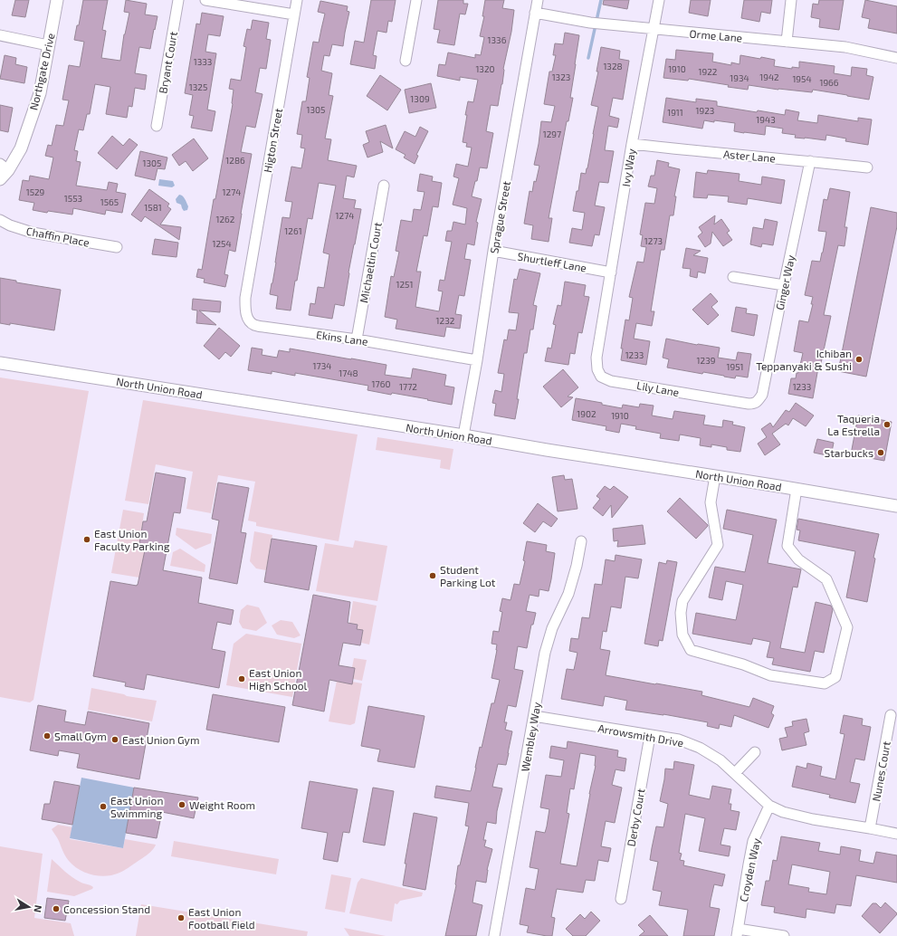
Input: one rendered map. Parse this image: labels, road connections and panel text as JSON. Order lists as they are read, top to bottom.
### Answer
{
  "streets": {
    "street": [
      "Orme Lane",
      "Bryant Court",
      "Northgate Drive",
      "Higton Street",
      "Aster Lane",
      "Ivy Way",
      "Sprague Street",
      "Chaffin Place",
      "Shurtleff Lane",
      "Michaeltin Court",
      "Ginger Way",
      "Ekins Lane",
      "North Union Road",
      "Lily Lane",
      "Arrowsmith Drive",
      "Wembley Way",
      "Nunes Court",
      "Derby Court",
      "Croyden Way"
    ]
  },
  "crossings": [
    ["Orme Lane", "Ivy Way"],
    ["Orme Lane", "Sprague Street"],
    ["Higton Street", "Ekins Lane"],
    ["Aster Lane", "Ivy Way"],
    ["Aster Lane", "Ginger Way"],
    ["Ivy Way", "Shurtleff Lane"],
    ["Ivy Way", "Lily Lane"],
    ["Sprague Street", "Shurtleff Lane"],
    ["Sprague Street", "Ekins Lane"],
    ["Sprague Street", "North Union Road"],
    ["Michaeltin Court", "Ekins Lane"],
    ["Ginger Way", "Lily Lane"],
    ["Arrowsmith Drive", "Wembley Way"],
    ["Arrowsmith Drive", "Nunes Court"],
    ["Arrowsmith Drive", "Derby Court"],
    ["Arrowsmith Drive", "Croyden Way"]
  ],
  "places": [
    "Ichiban Teppanyaki & Sushi",
    "Taqueria La Estrella",
    "Starbucks",
    "East Union Faculty Parking",
    "Student Parking Lot",
    "East Union High School",
    "Small Gym",
    "East Union Gym",
    "Weight Room",
    "East Union Swimming",
    "Concession Stand",
    "East Union Football Field"
  ],
  "house_numbers": [
    "1336",
    "1333",
    "1328",
    "1320",
    "1910",
    "1922",
    "1323",
    "1942",
    "1934",
    "1954",
    "1966",
    "1325",
    "1309",
    "1305",
    "1923",
    "1911",
    "1943",
    "1297",
    "1286",
    "1305",
    "1529",
    "1274",
    "1553",
    "1565",
    "1581",
    "1274",
    "1262",
    "1261",
    "1273",
    "1254",
    "1251",
    "1232",
    "1233",
    "1239",
    "1734",
    "1951",
    "1748",
    "1760",
    "1772",
    "1233",
    "1902",
    "1910"
  ],
  "north": "right"
}
